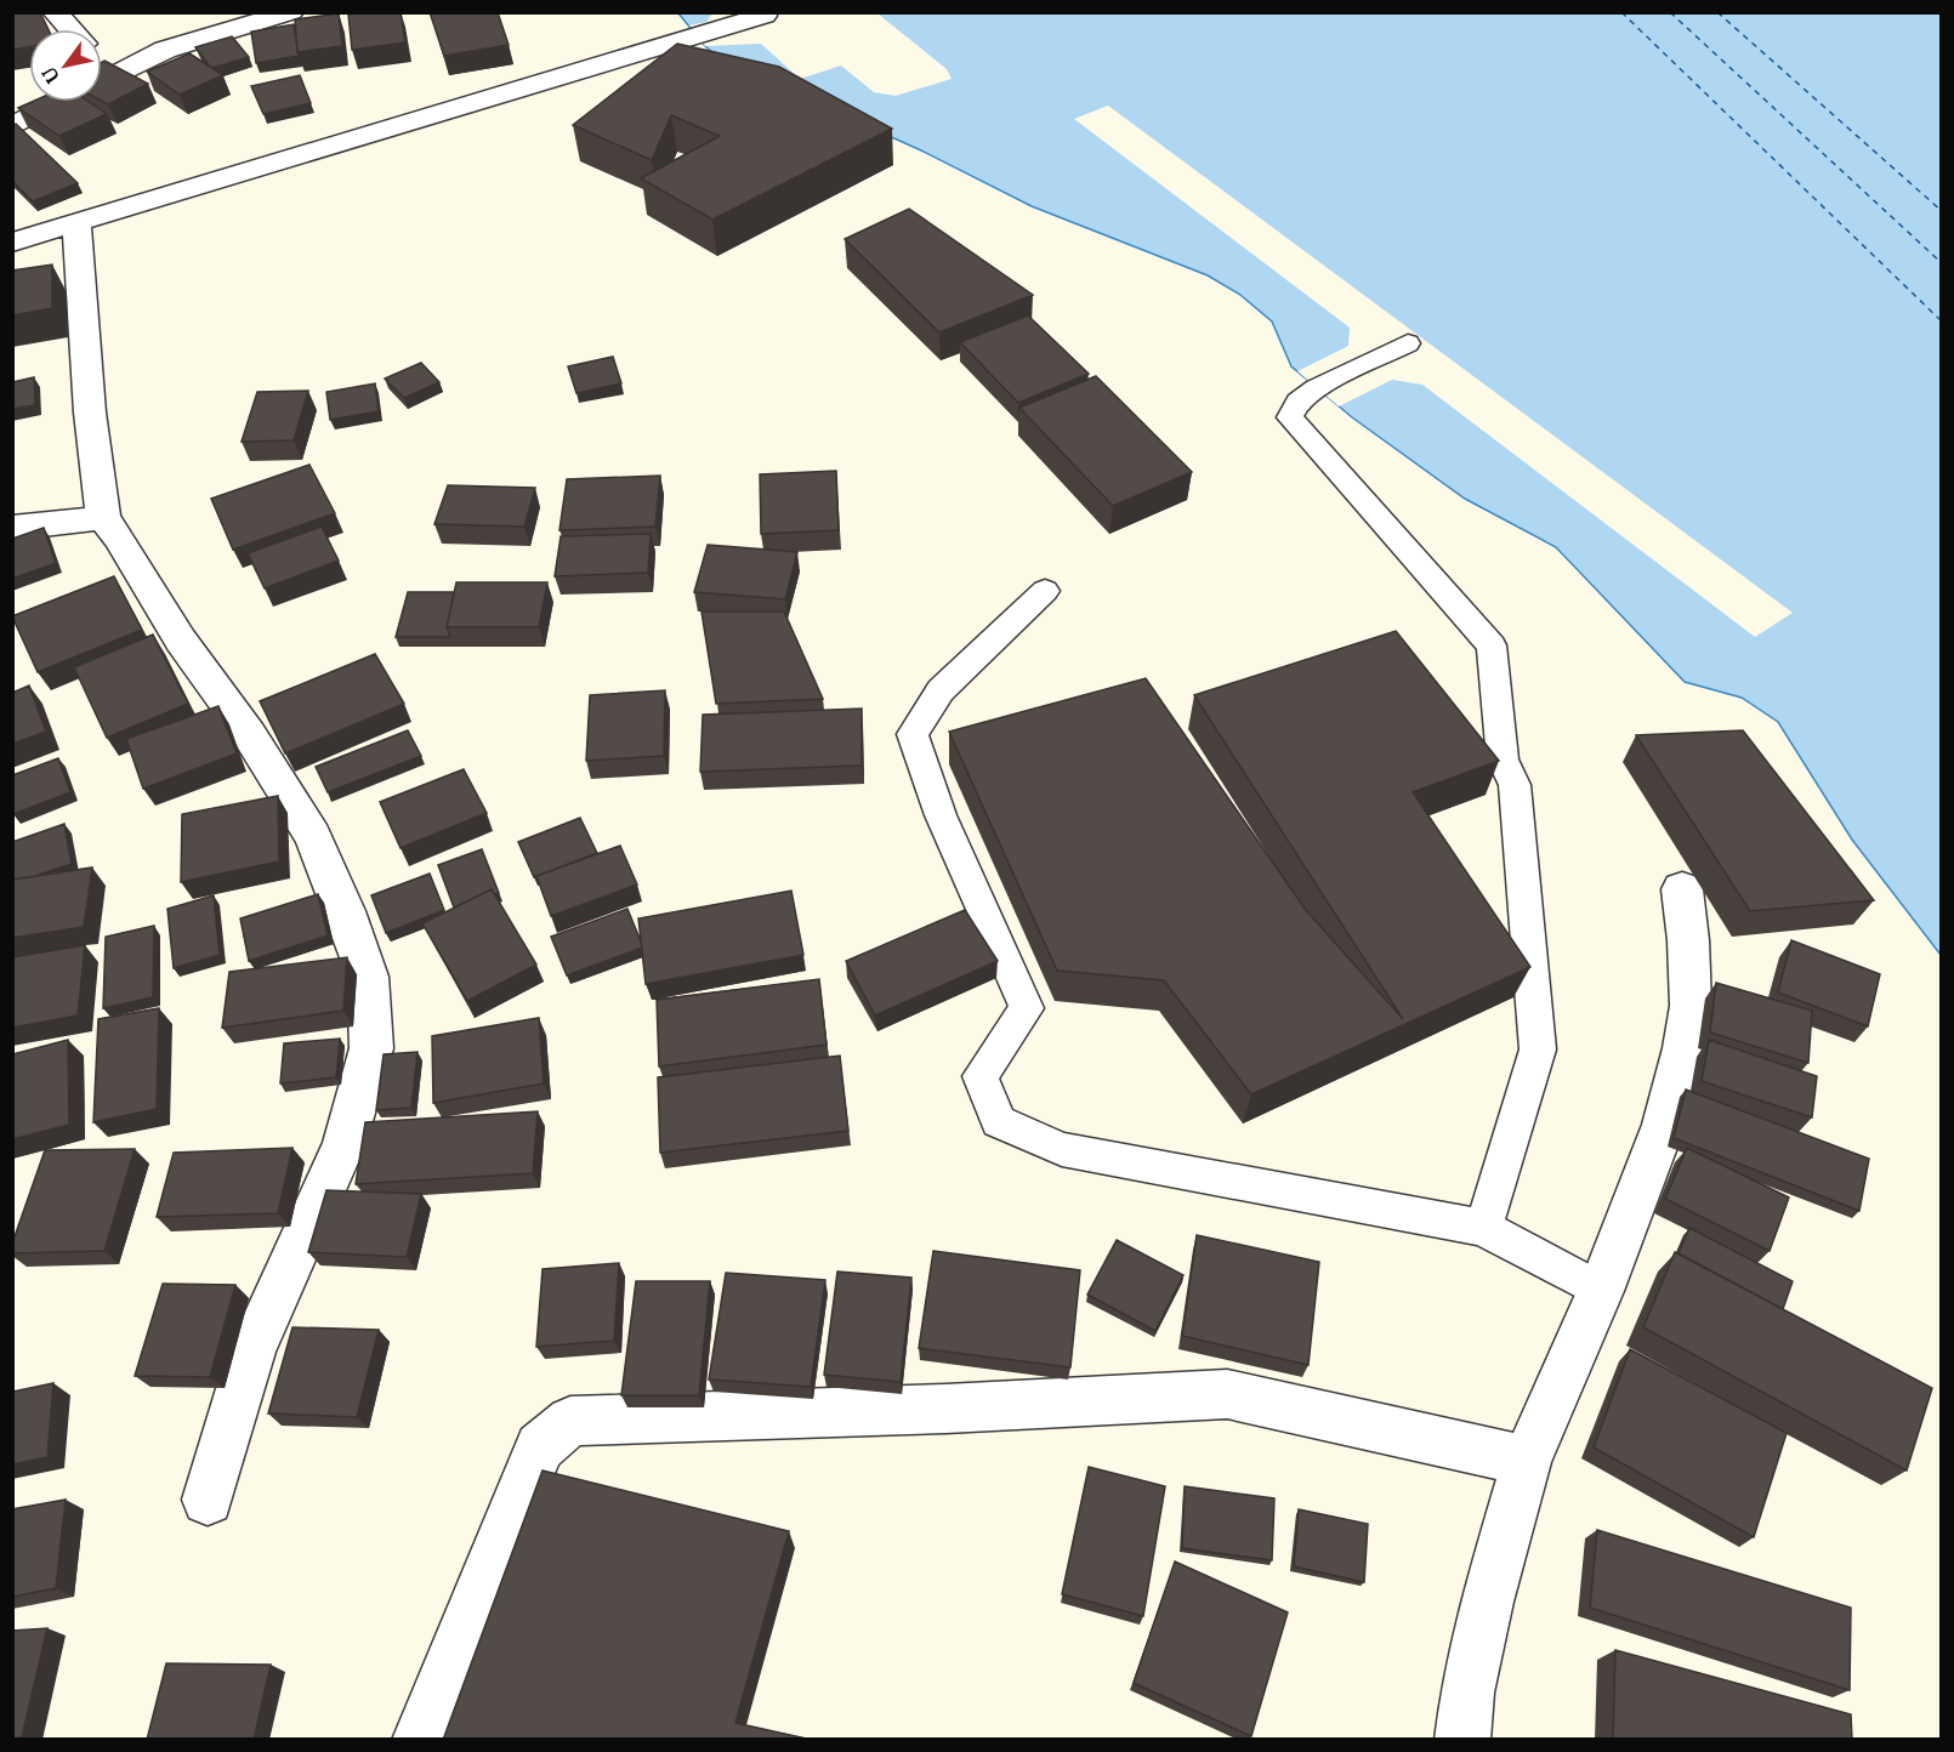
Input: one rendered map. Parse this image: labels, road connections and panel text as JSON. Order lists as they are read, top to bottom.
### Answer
{
  "north": "bottom left"
}
